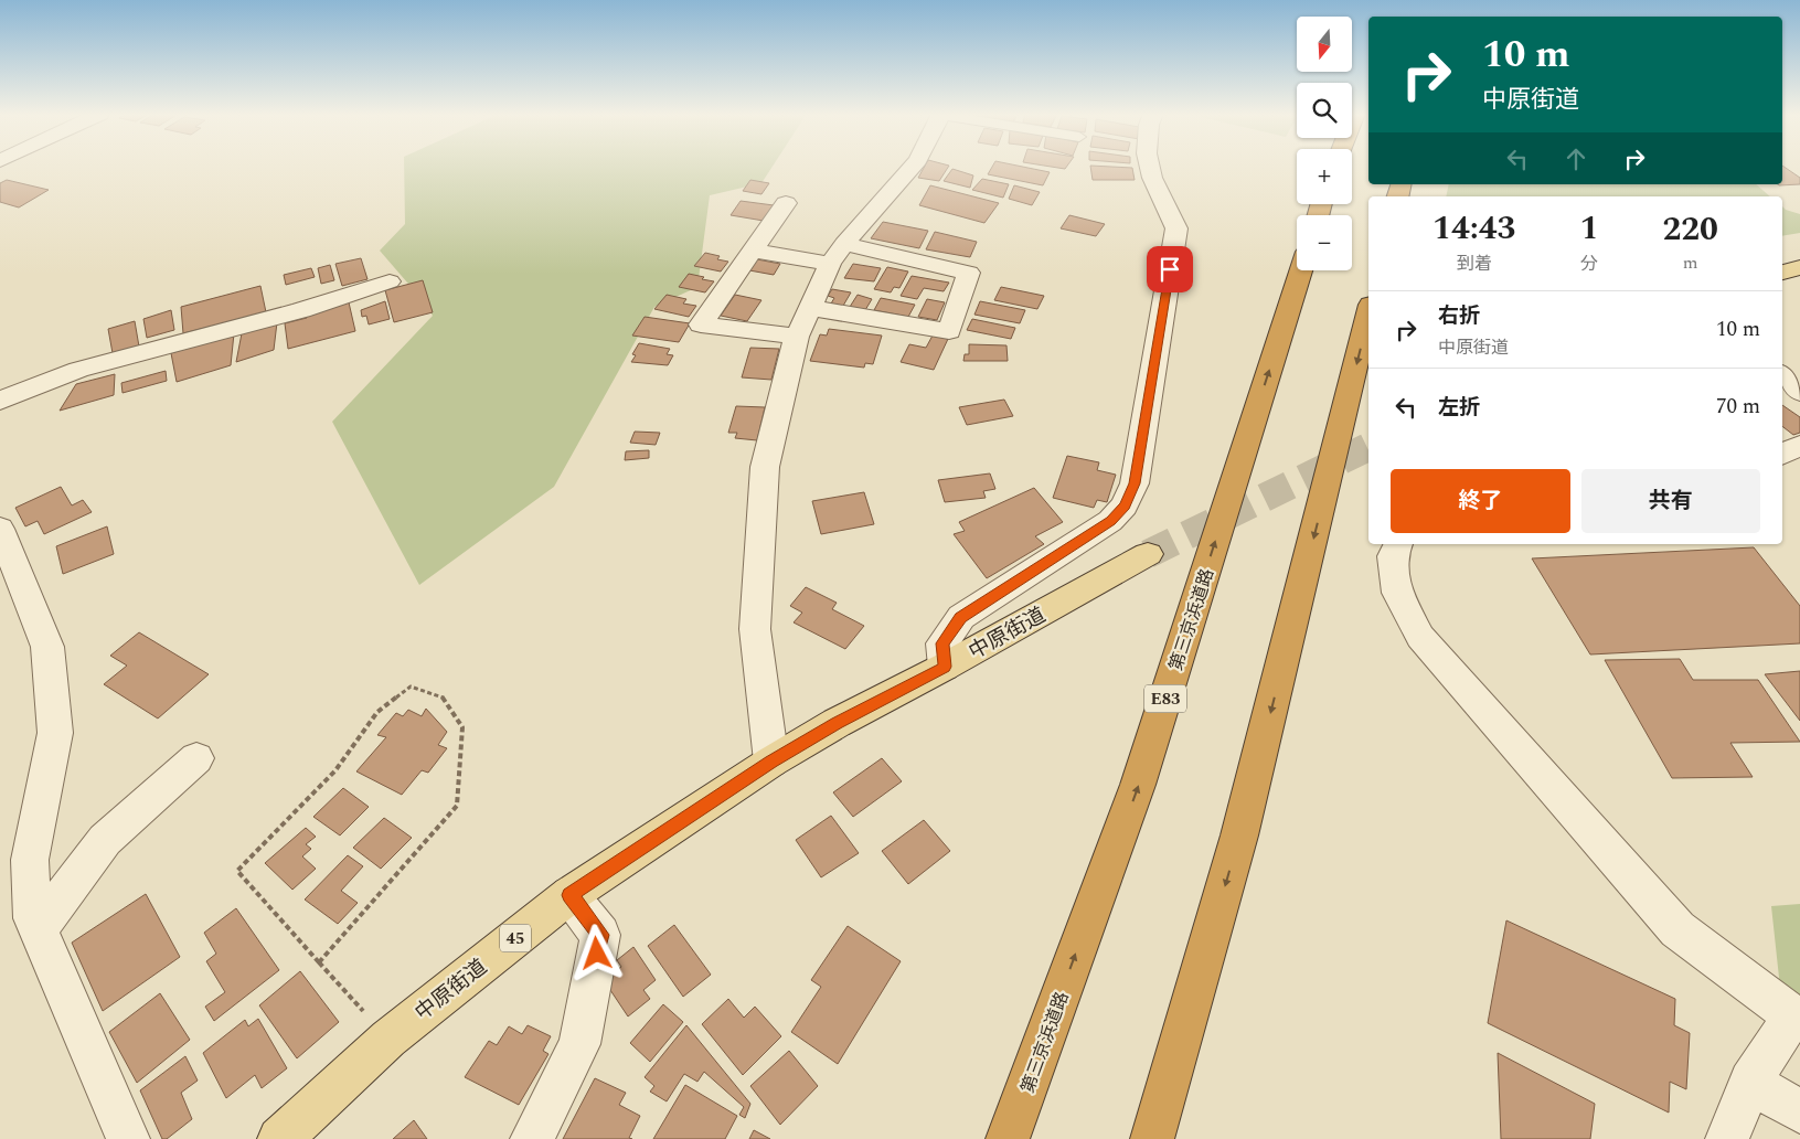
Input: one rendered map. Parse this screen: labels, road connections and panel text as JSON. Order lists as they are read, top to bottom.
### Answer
{
  "streets": {
    "highway": ["第三京浜道路", "E83"],
    "main road": ["中原街道", "45"]
  },
  "north": "bottom",
  "page": {
    "map_buttons": ["+", "−"],
    "turn": ["10 m", "中原街道"],
    "eta": [
      "14:43",
      "到着",
      "1",
      "分",
      "220",
      "m"
    ],
    "list": [
      {
        "name": "右折",
        "note": "中原街道",
        "value": "10 m"
      },
      {
        "name": "左折",
        "value": "70 m"
      }
    ],
    "buttons": ["終了", "共有"]
  }
}
